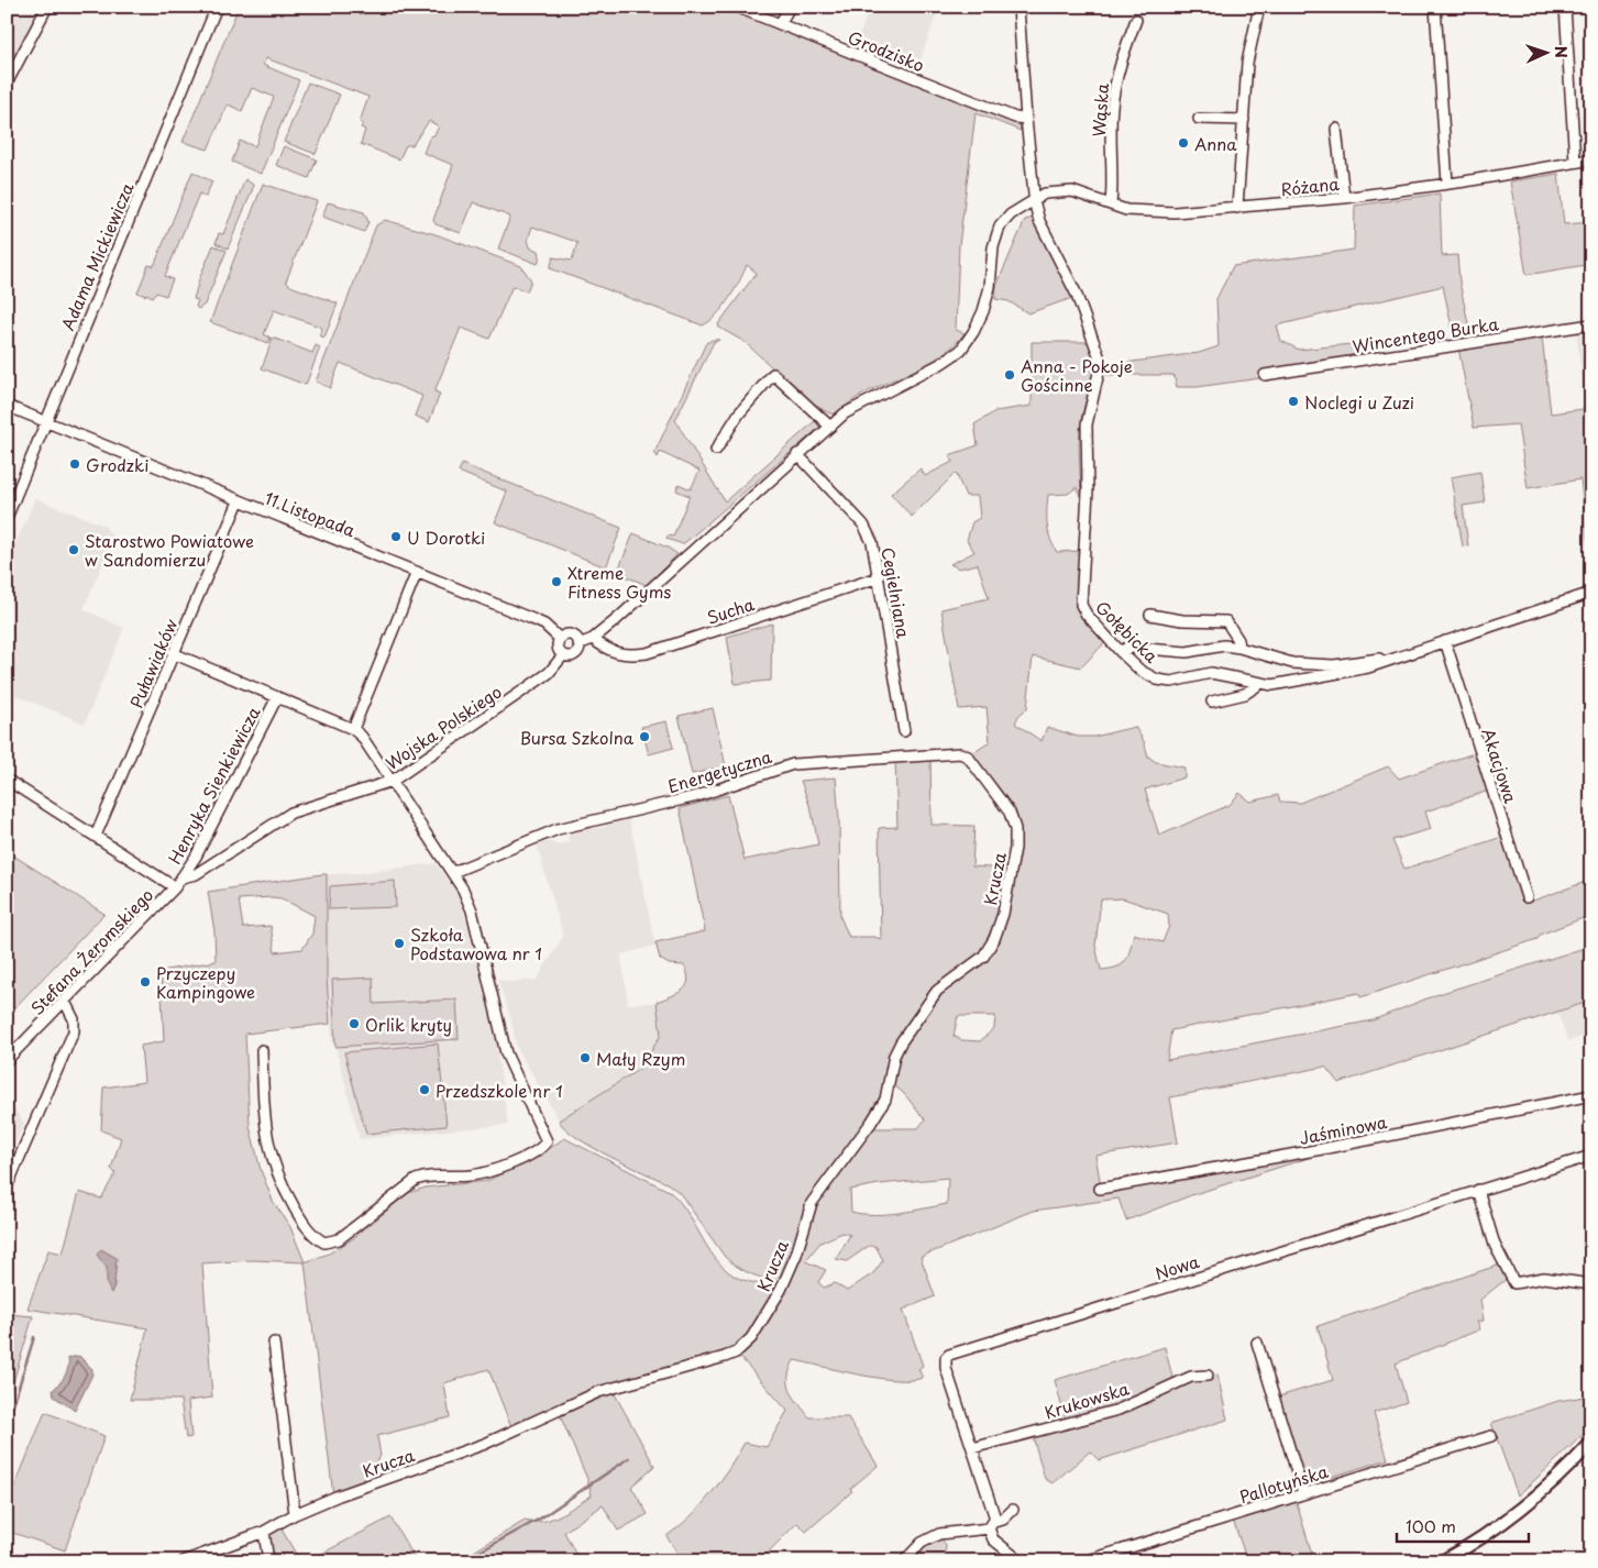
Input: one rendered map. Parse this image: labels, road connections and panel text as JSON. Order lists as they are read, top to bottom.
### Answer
{
  "streets": {
    "street": [
      "Grodzisko",
      "Wąska",
      "Różana",
      "Adama Mickiewicza",
      "Wincentego Burka",
      "11 Listopada",
      "Cegielniana",
      "Sucha",
      "Gołębicka",
      "Puławiaków",
      "Wojska Polskiego",
      "Akacjowa",
      "Energetyczna",
      "Henryka Sienkiewicza",
      "Krucza",
      "Stefana Żeromskiego",
      "Jaśminowa",
      "Nowa",
      "Krukowska",
      "Pallotyńska"
    ]
  },
  "crossings": [
    ["Grodzisko", "Gołębicka"],
    ["Wąska", "Różana"],
    ["Różana", "Gołębicka"],
    ["Adama Mickiewicza", "11 Listopada"],
    ["11 Listopada", "Puławiaków"],
    ["11 Listopada", "Wojska Polskiego"],
    ["Cegielniana", "Sucha"],
    ["Gołębicka", "Akacjowa"],
    ["Wojska Polskiego", "Henryka Sienkiewicza"],
    ["Energetyczna", "Krucza"],
    ["Henryka Sienkiewicza", "Stefana Żeromskiego"],
    ["Nowa", "Krukowska"]
  ],
  "places": [
    "Anna",
    "Anna - Pokoje Gościnne",
    "Noclegi u Zuzi",
    "Grodzki",
    "U Dorotki",
    "Starostwo Powiatowe w Sandomierzu",
    "Xtreme Fitness Gyms",
    "Bursa Szkolna",
    "Szkoła Podstawowa nr 1",
    "Przyczepy Kampingowe",
    "Orlik kryty",
    "Mały Rzym",
    "Przedszkole nr 1"
  ],
  "scale_bar": "100 m",
  "north": "right"
}
